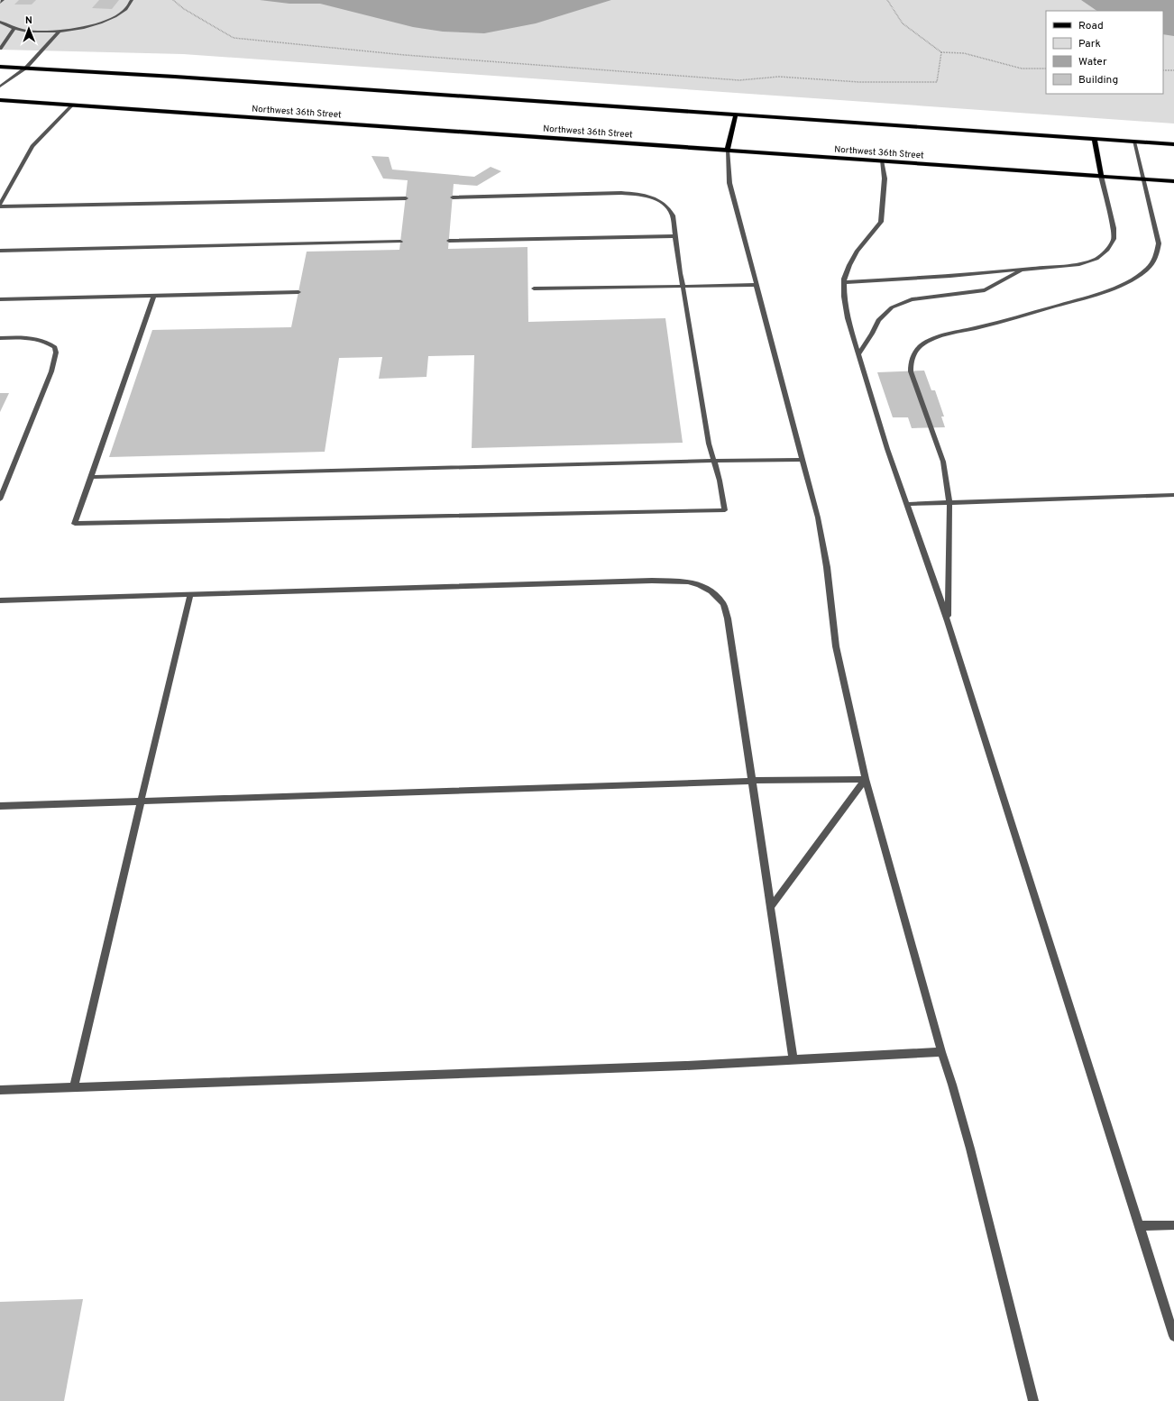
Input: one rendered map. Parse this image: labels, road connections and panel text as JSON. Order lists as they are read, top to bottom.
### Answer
{
  "streets": {
    "main road": ["Northwest 36th Street"]
  },
  "legend": [
    "Road",
    "Park",
    "Water",
    "Building"
  ],
  "north": "top"
}
